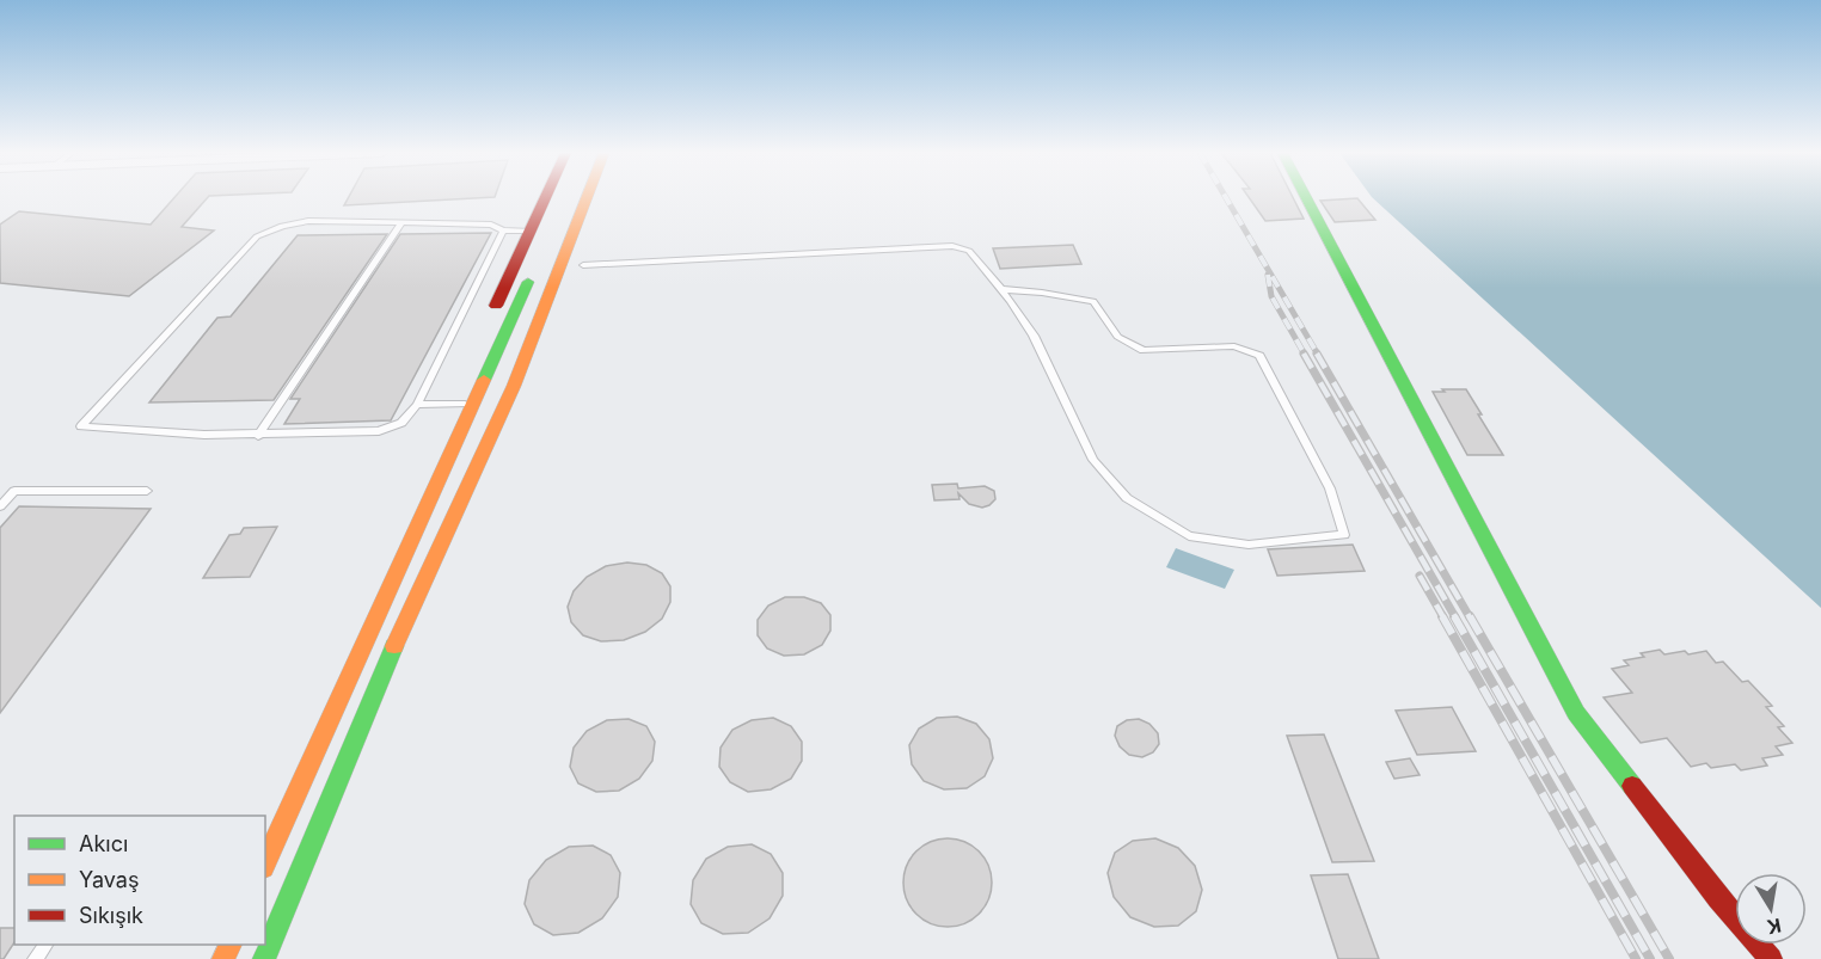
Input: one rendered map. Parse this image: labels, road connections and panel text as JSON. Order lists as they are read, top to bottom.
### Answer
{
  "legend": ["Akıcı", "Yavaş", "Sıkışık"],
  "north": "bottom"
}
